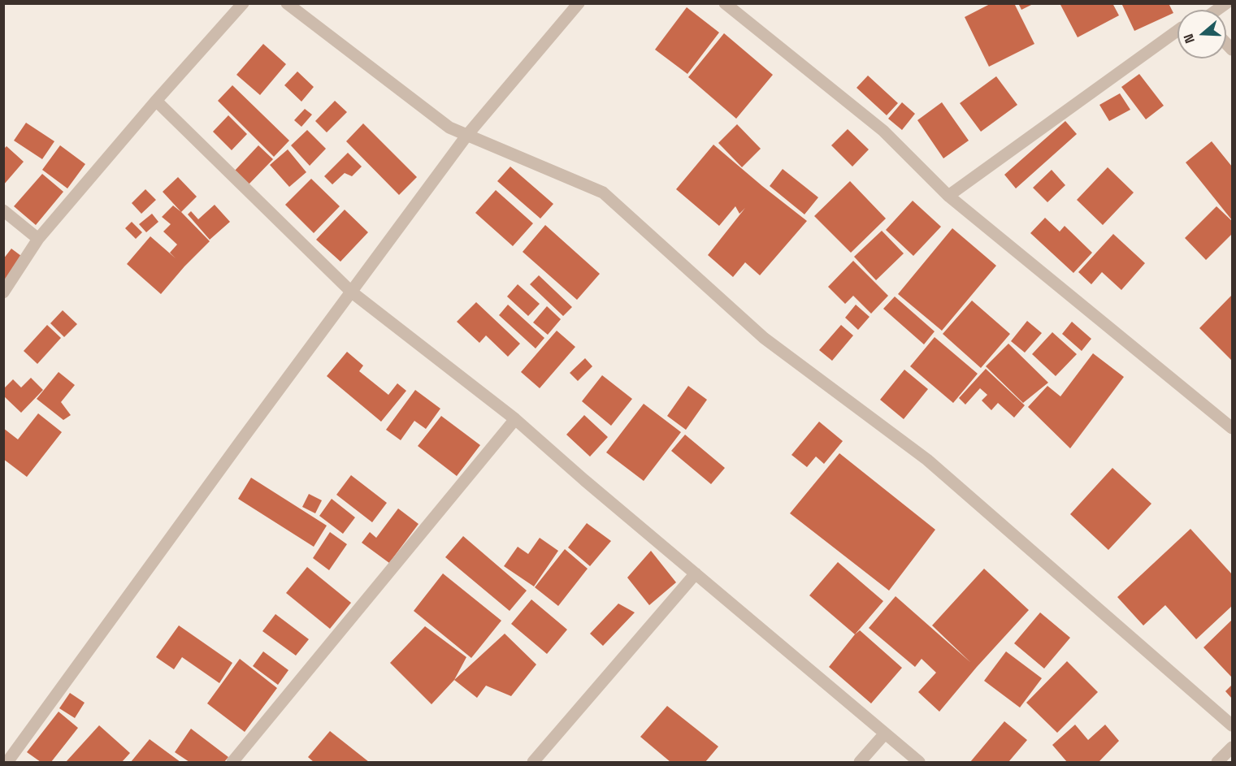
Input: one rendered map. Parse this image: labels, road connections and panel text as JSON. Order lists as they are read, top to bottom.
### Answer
{
  "north": "left"
}
